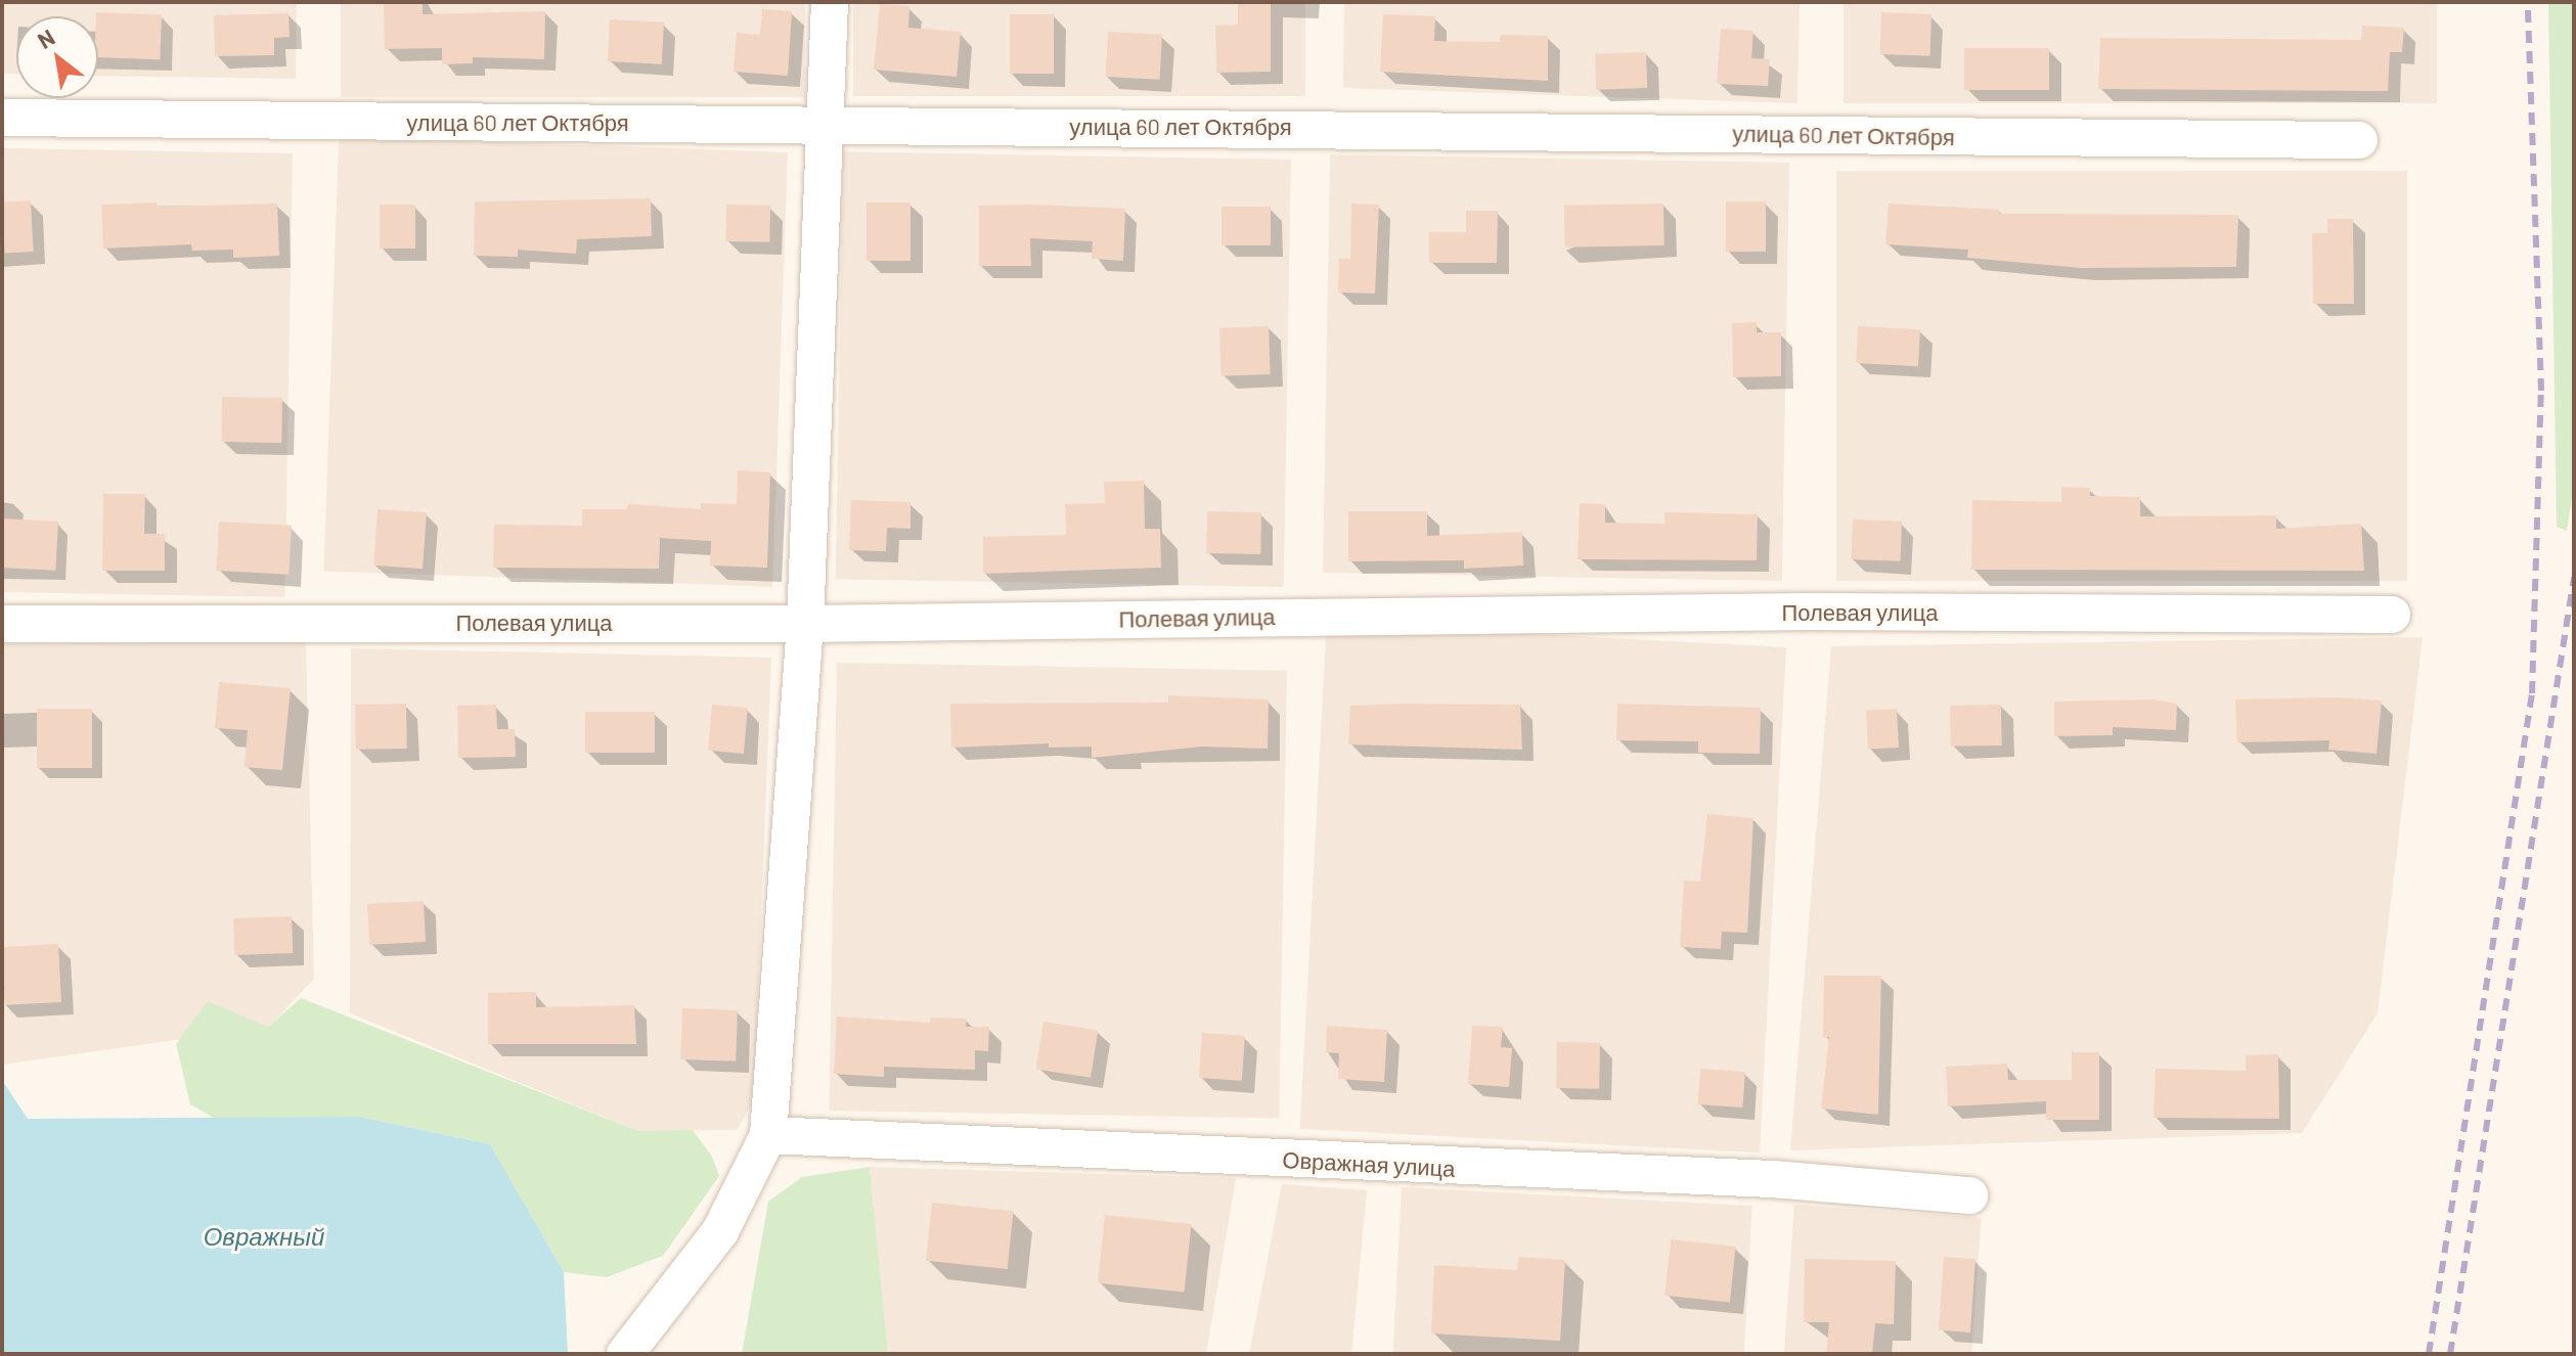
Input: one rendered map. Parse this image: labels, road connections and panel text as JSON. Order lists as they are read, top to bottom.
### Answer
{
  "streets": {
    "street": ["улица 60 лет Октября", "Полевая улица", "Овражная улица"]
  },
  "water": ["Овражный"],
  "north": "top left"
}
